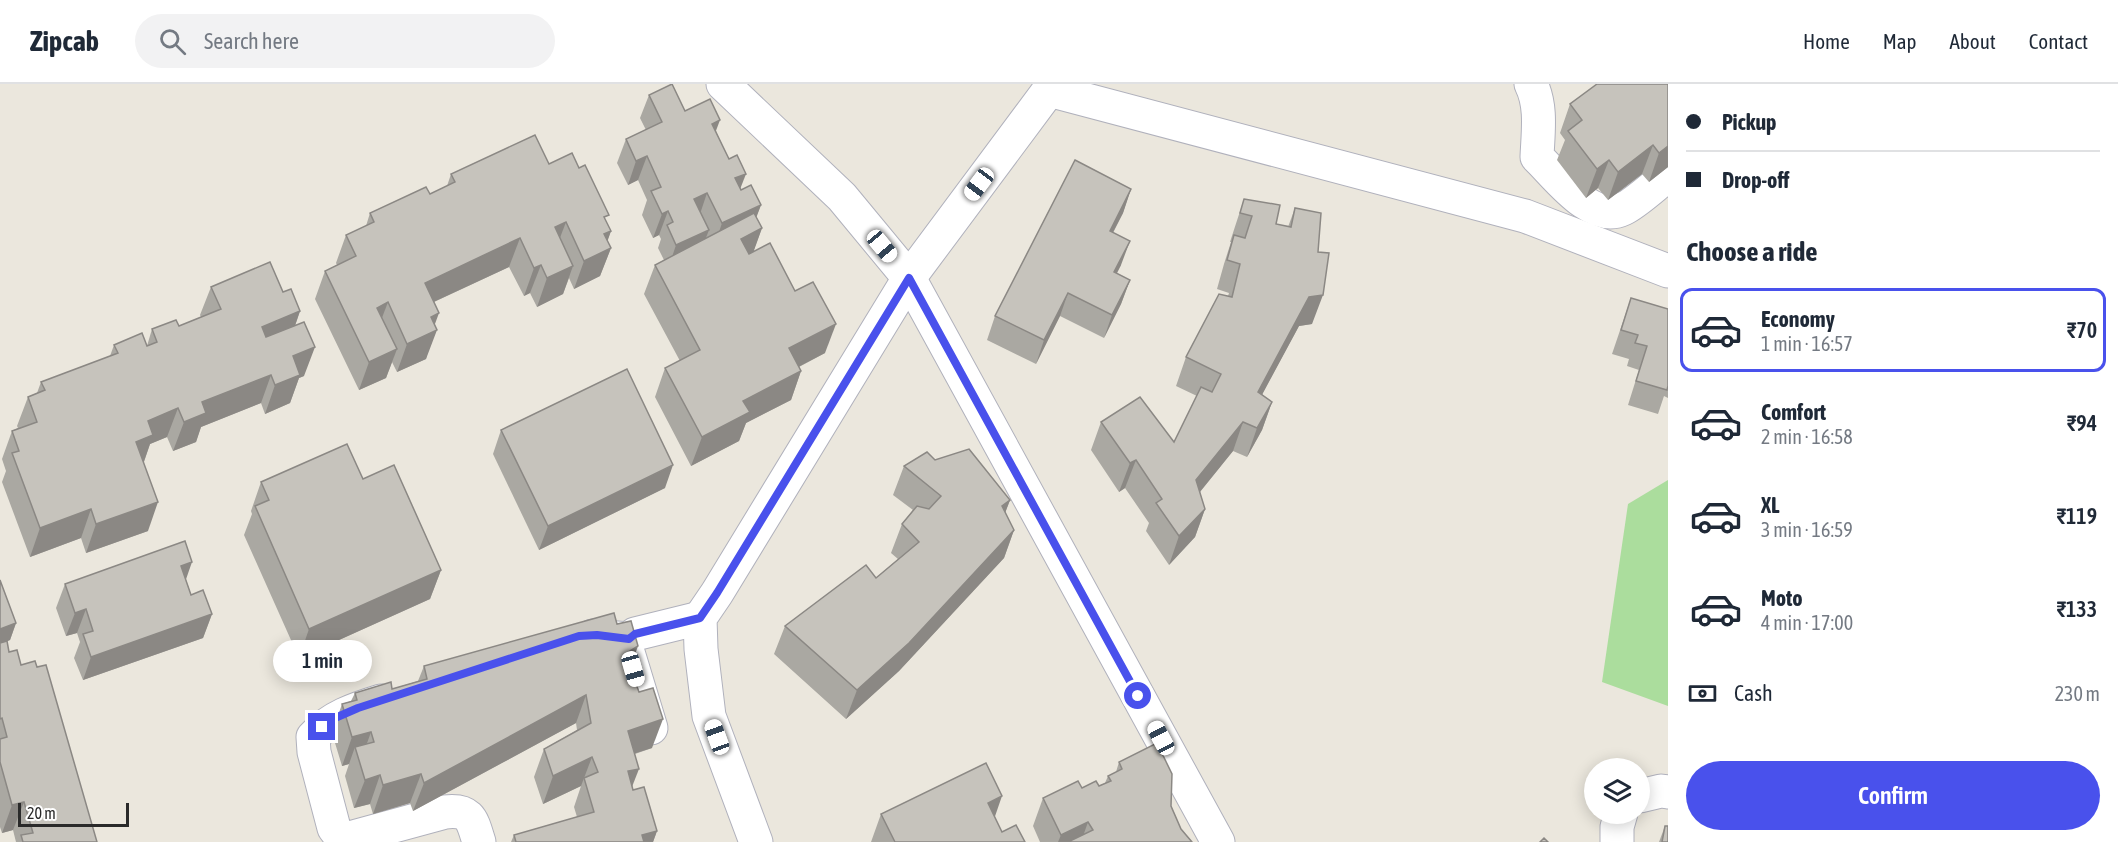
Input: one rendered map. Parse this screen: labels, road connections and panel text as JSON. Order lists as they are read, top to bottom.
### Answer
{
  "scale_bar": "20 m",
  "page": {
    "header": "Zipcab",
    "search": "Search here",
    "nav": [
      "Home",
      "Map",
      "About",
      "Contact"
    ],
    "banner": ["Pickup", "Drop-off"],
    "heading": "Choose a ride",
    "list": [
      {
        "name": "Economy",
        "note": "1 min · 16:57",
        "value": "₹70"
      },
      {
        "name": "Comfort",
        "note": "2 min · 16:58",
        "value": "₹94"
      },
      {
        "name": "XL",
        "note": "3 min · 16:59",
        "value": "₹119"
      },
      {
        "name": "Moto",
        "note": "4 min · 17:00",
        "value": "₹133"
      }
    ],
    "bubble": "1 min",
    "pay": ["Cash", "230 m"],
    "buttons": "Confirm",
    "scale": "20 m"
  }
}
